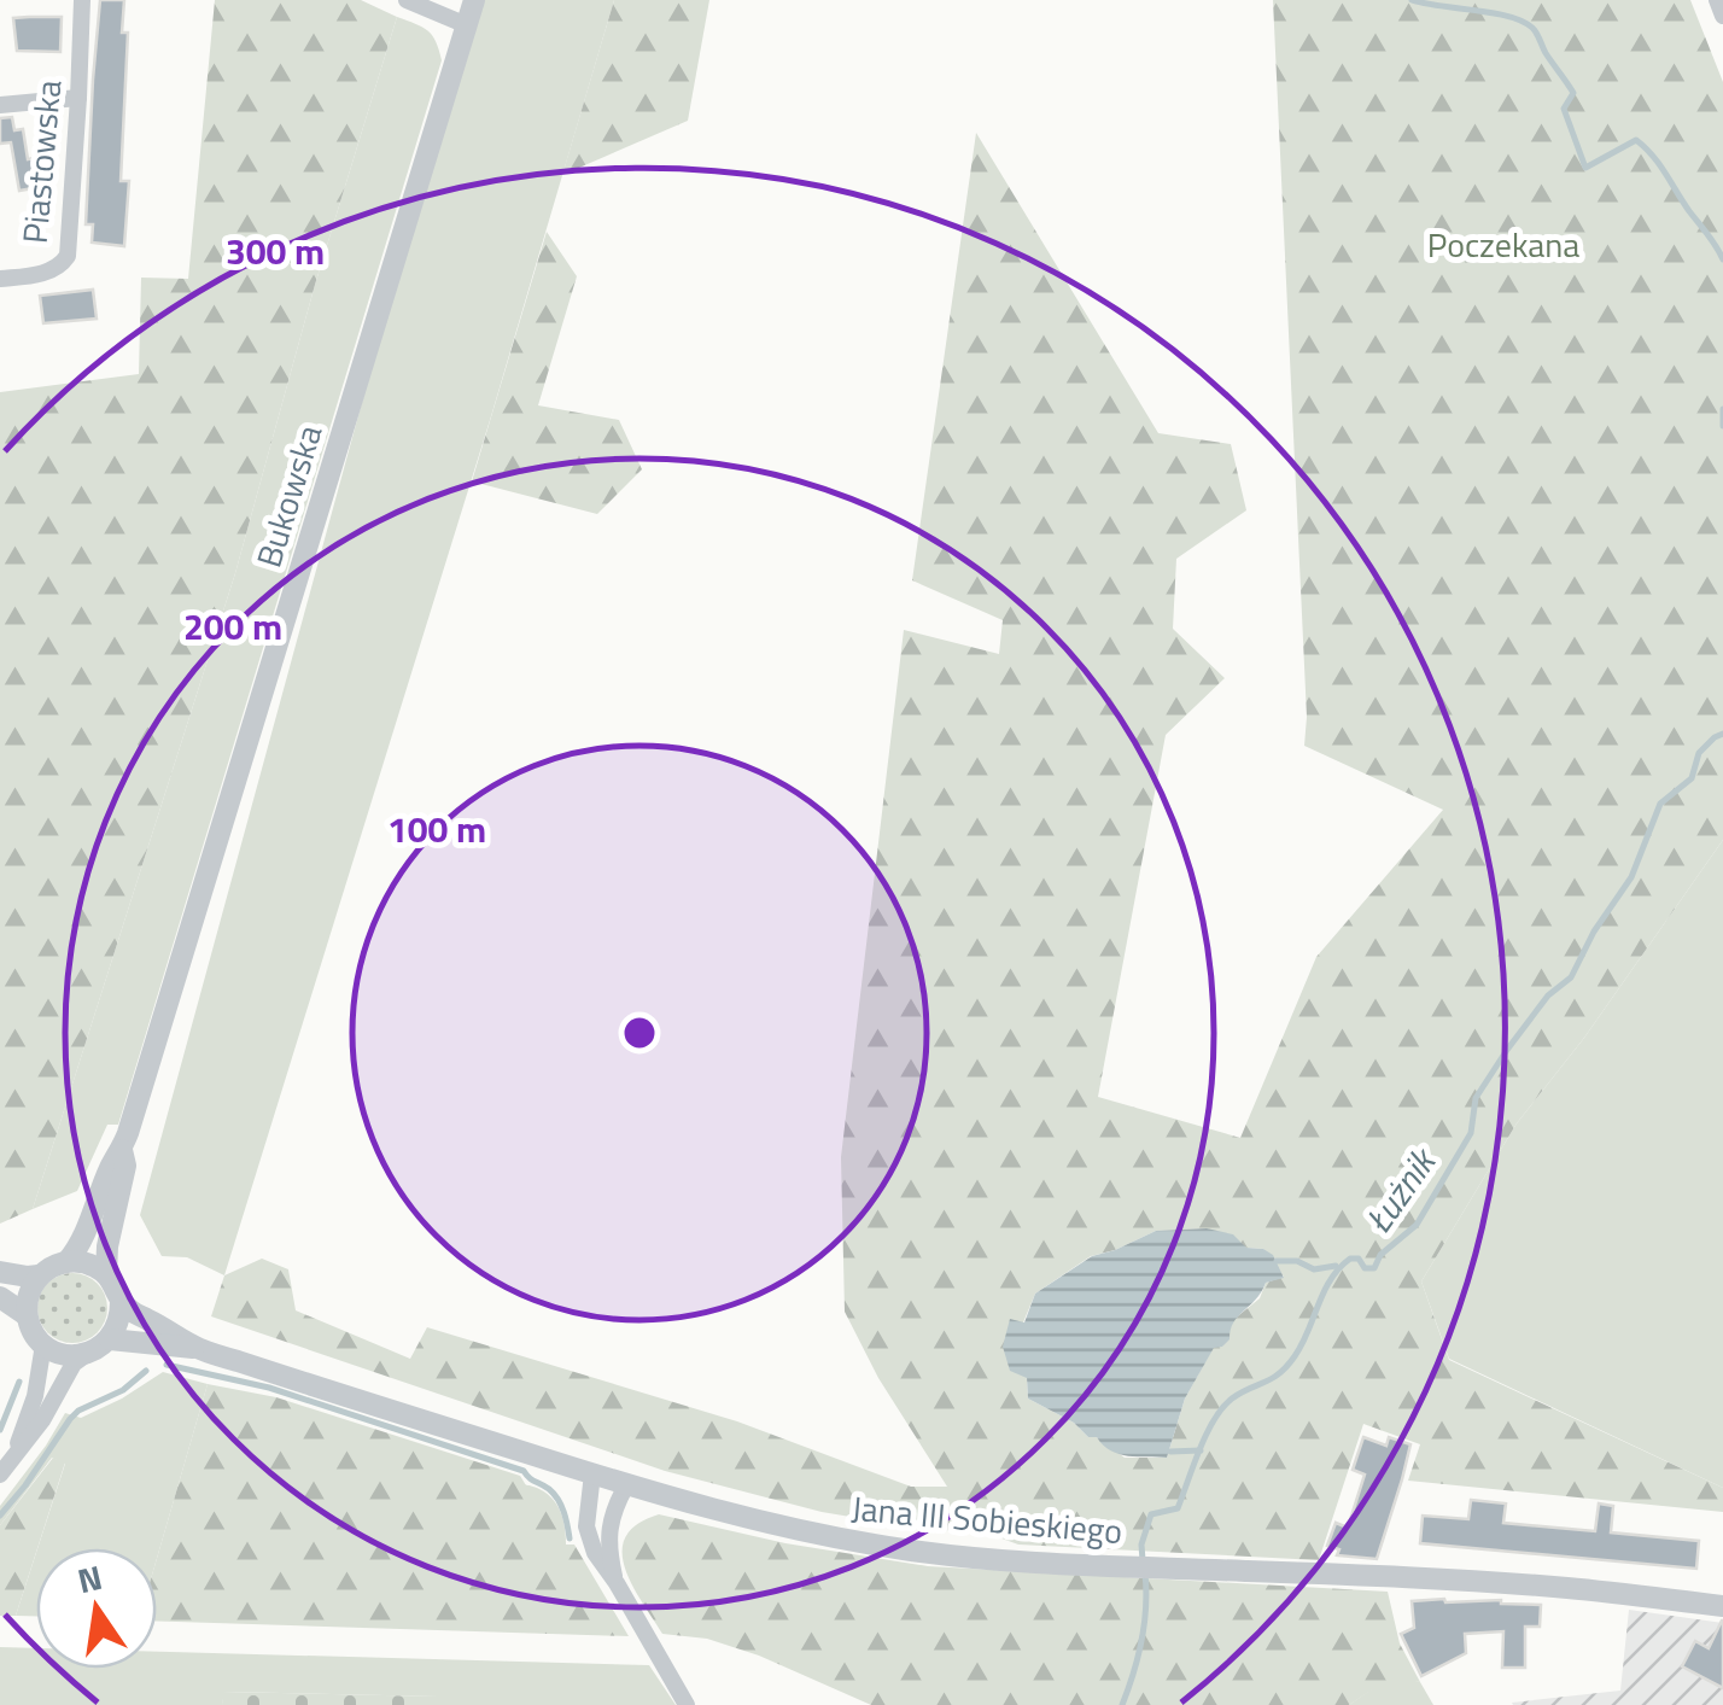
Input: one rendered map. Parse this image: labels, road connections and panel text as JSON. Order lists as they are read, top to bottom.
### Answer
{
  "streets": {
    "street": ["Piastowska", "Bukowska", "Jana III Sobieskiego"]
  },
  "water": ["Łużnik"],
  "parks": ["Poczekana"],
  "north": "top",
  "rings": ["300 m", "200 m", "100 m"]
}
